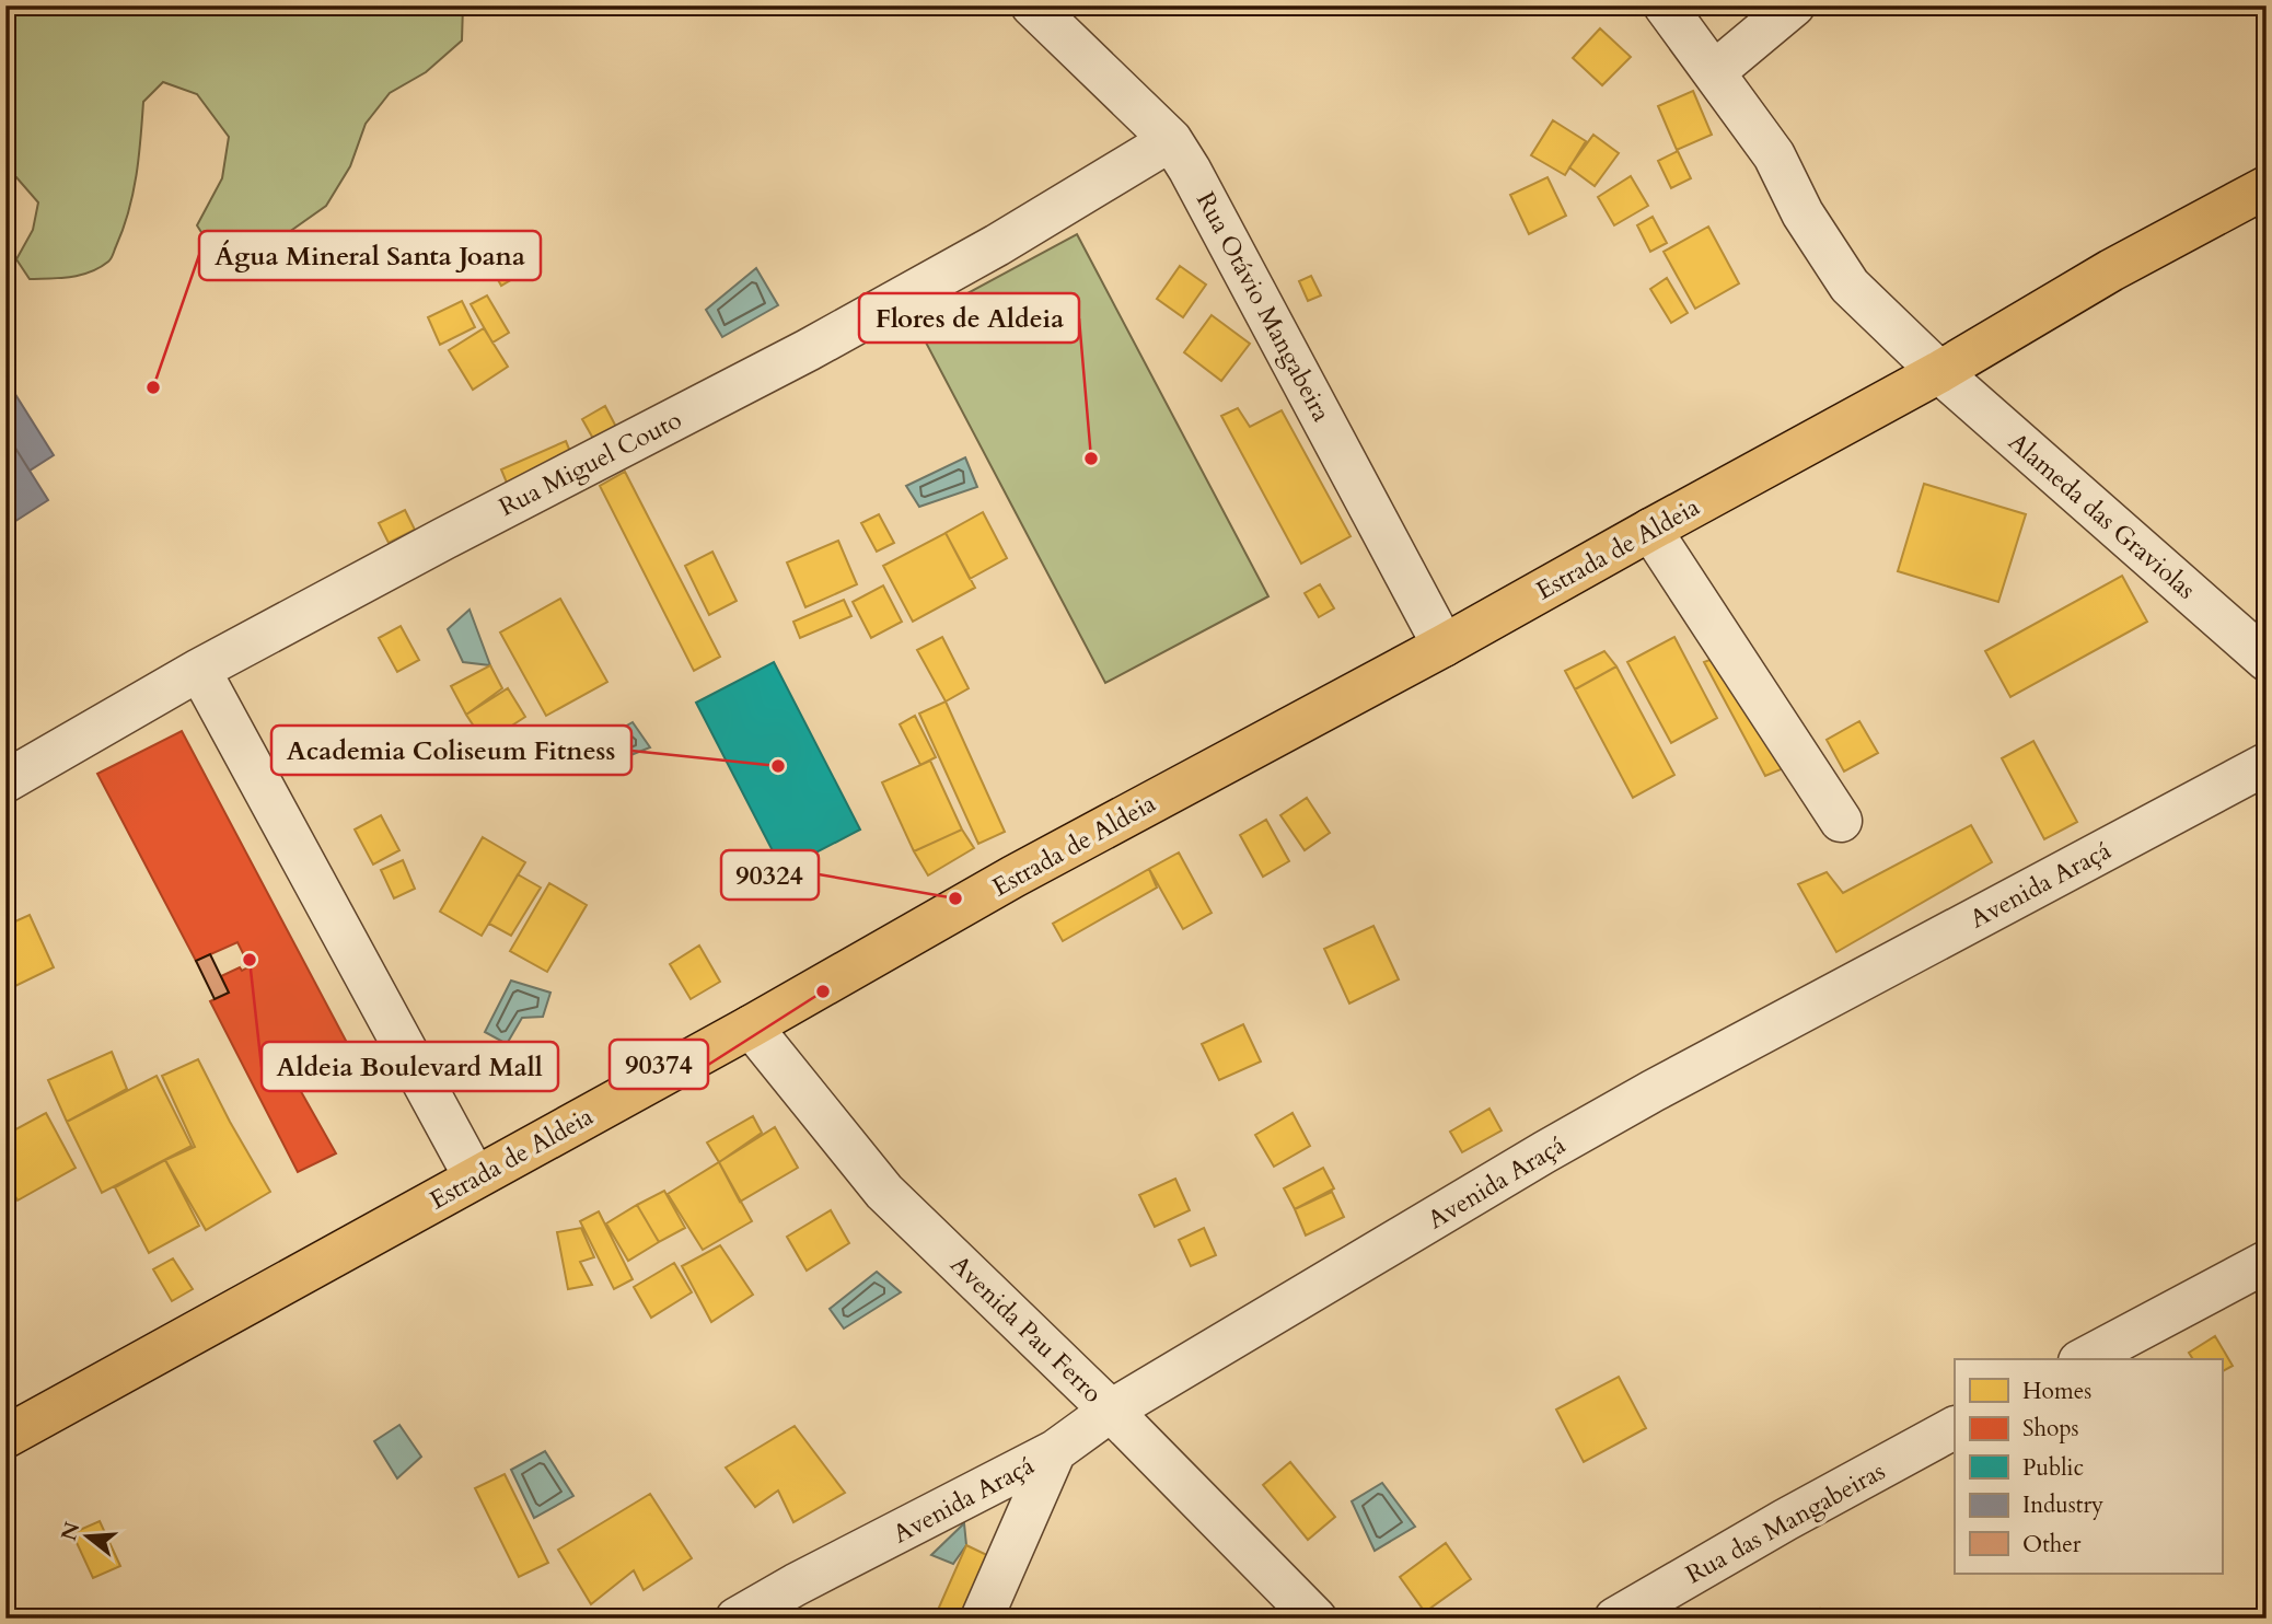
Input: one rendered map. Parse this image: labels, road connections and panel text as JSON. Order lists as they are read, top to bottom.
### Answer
{
  "streets": {
    "main road": ["Estrada de Aldeia"],
    "street": [
      "Rua Otávio Mangabeira",
      "Rua Miguel Couto",
      "Alameda das Graviolas",
      "Avenida Araçá",
      "Avenida Pau Ferro",
      "Rua das Mangabeiras"
    ]
  },
  "crossings": [
    ["Rua Otávio Mangabeira", "Rua Miguel Couto"],
    ["Rua Otávio Mangabeira", "Estrada de Aldeia"],
    ["Alameda das Graviolas", "Estrada de Aldeia"],
    ["Estrada de Aldeia", "Avenida Pau Ferro"],
    ["Avenida Araçá", "Avenida Pau Ferro"]
  ],
  "places": [
    "Água Mineral Santa Joana",
    "Flores de Aldeia",
    "Academia Coliseum Fitness",
    "90324",
    "Aldeia Boulevard Mall",
    "90374"
  ],
  "legend": [
    "Homes",
    "Shops",
    "Public",
    "Industry",
    "Other"
  ],
  "north": "left"
}
